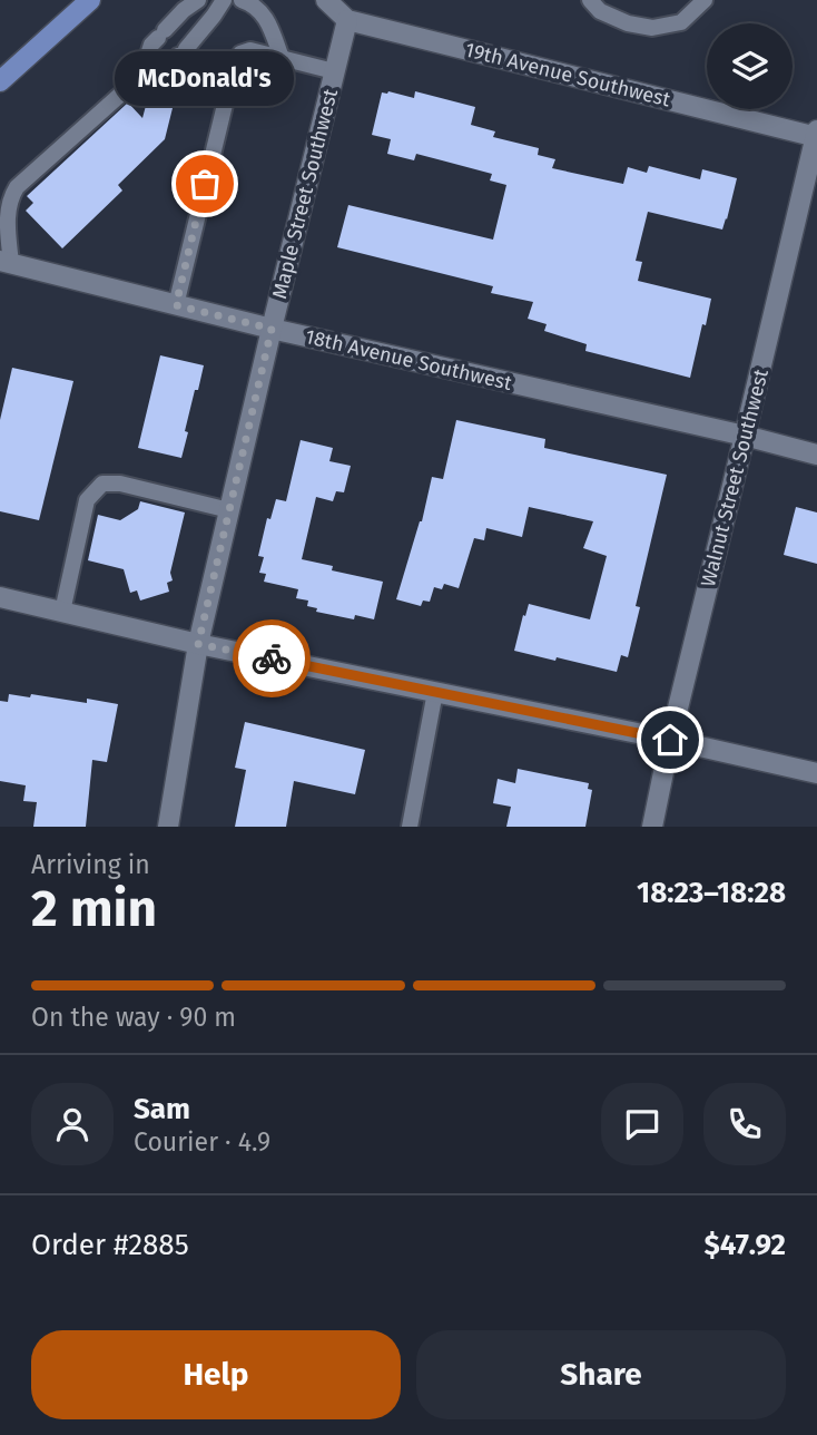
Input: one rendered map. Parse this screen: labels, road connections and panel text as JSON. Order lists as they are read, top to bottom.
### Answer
{
  "streets": {
    "street": [
      "19th Avenue Southwest",
      "Maple Street Southwest",
      "18th Avenue Southwest",
      "Walnut Street Southwest"
    ]
  },
  "crossings": [
    ["19th Avenue Southwest", "Maple Street Southwest"],
    ["19th Avenue Southwest", "Walnut Street Southwest"],
    ["Maple Street Southwest", "18th Avenue Southwest"],
    ["18th Avenue Southwest", "Walnut Street Southwest"]
  ],
  "places": ["McDonald's"],
  "page": {
    "bubble": "McDonald's",
    "heading": ["2 min", "Arriving in", "18:23–18:28"],
    "panel": [
      "Sam",
      "Courier · 4.9",
      "Order #2885",
      "$47.92"
    ],
    "bar": "On the way · 90 m",
    "buttons": ["Help", "Share"]
  }
}
